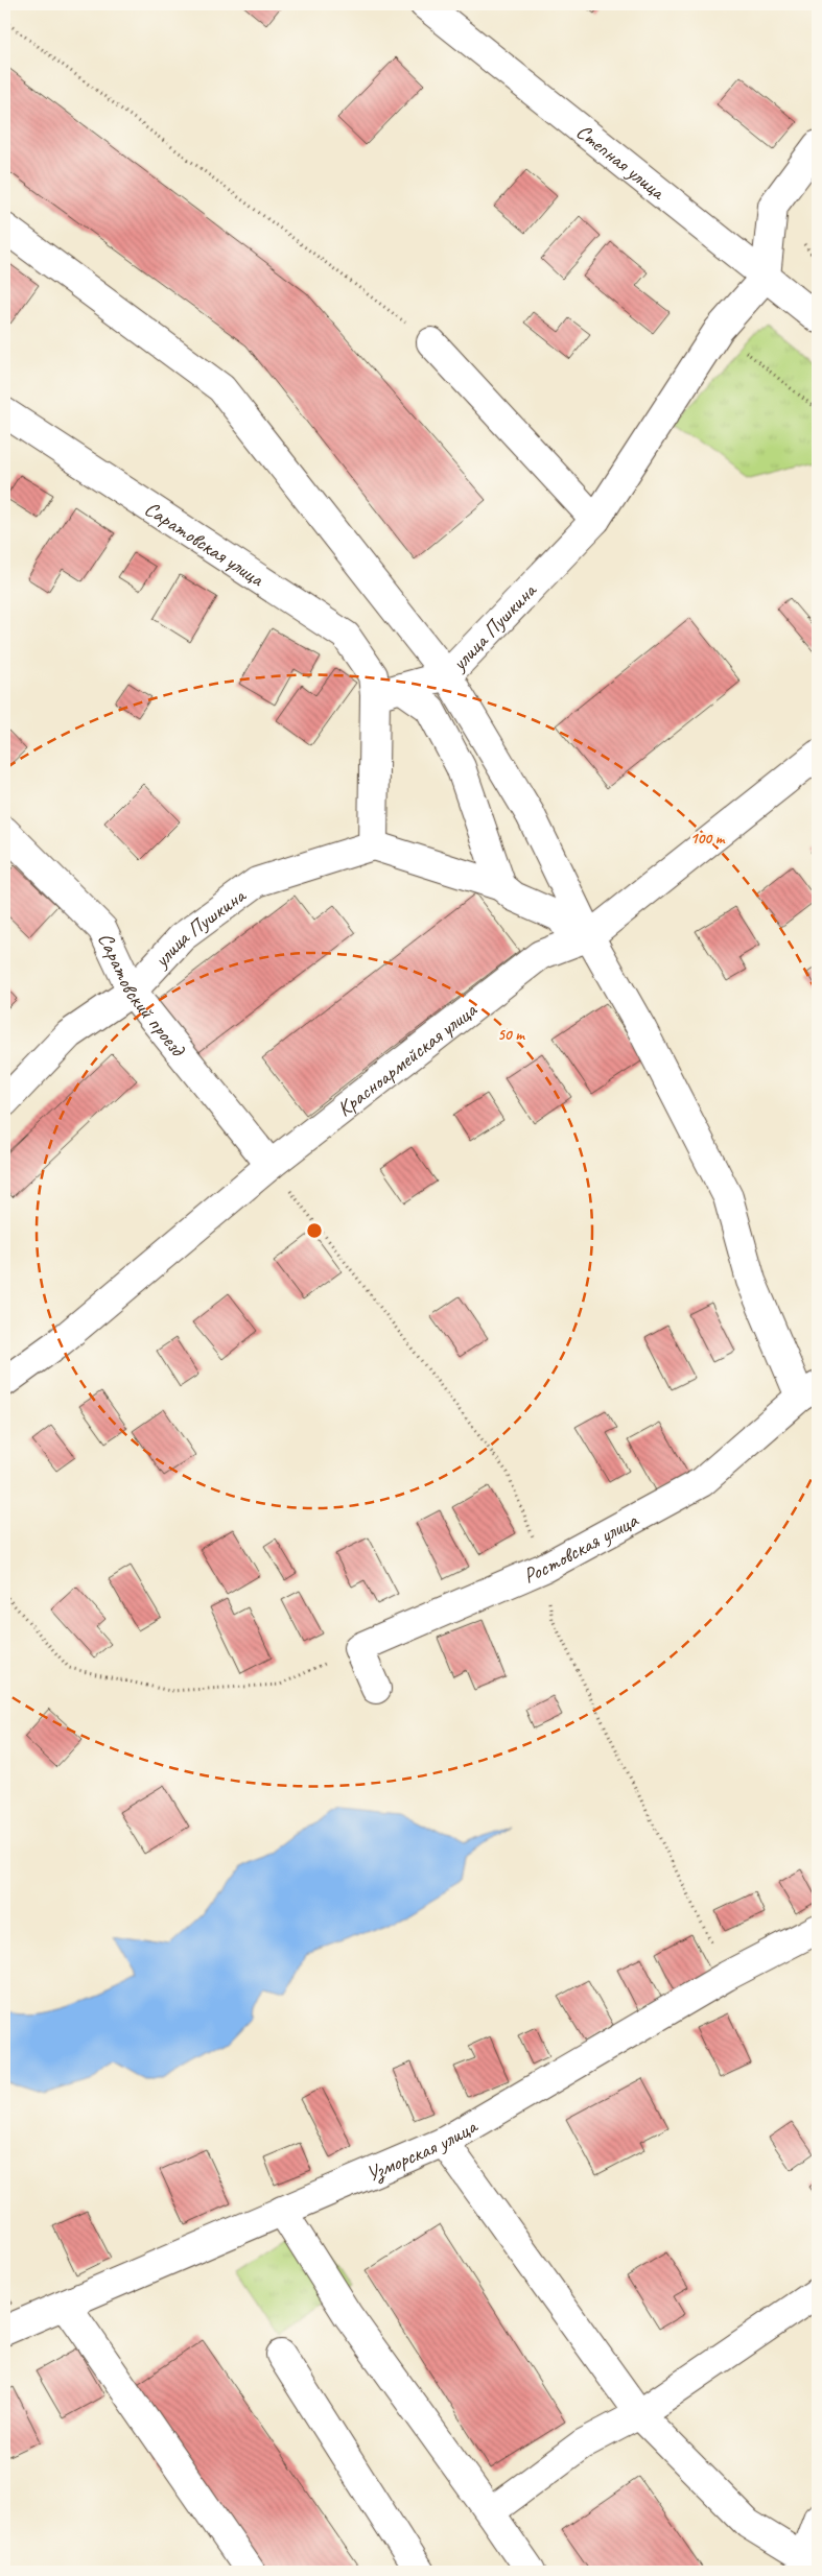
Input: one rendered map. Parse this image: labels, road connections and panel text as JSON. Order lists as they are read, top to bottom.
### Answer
{
  "streets": {
    "street": [
      "Степная улица",
      "Саратовская улица",
      "улица Пушкина",
      "Саратовский проезд",
      "Красноармейская улица",
      "Ростовская улица",
      "Узморская улица"
    ]
  },
  "crossings": [
    ["Степная улица", "улица Пушкина"],
    ["Саратовская улица", "улица Пушкина"],
    ["улица Пушкина", "Саратовский проезд"],
    ["Саратовский проезд", "Красноармейская улица"]
  ],
  "rings": ["100 m", "50 m"]
}
